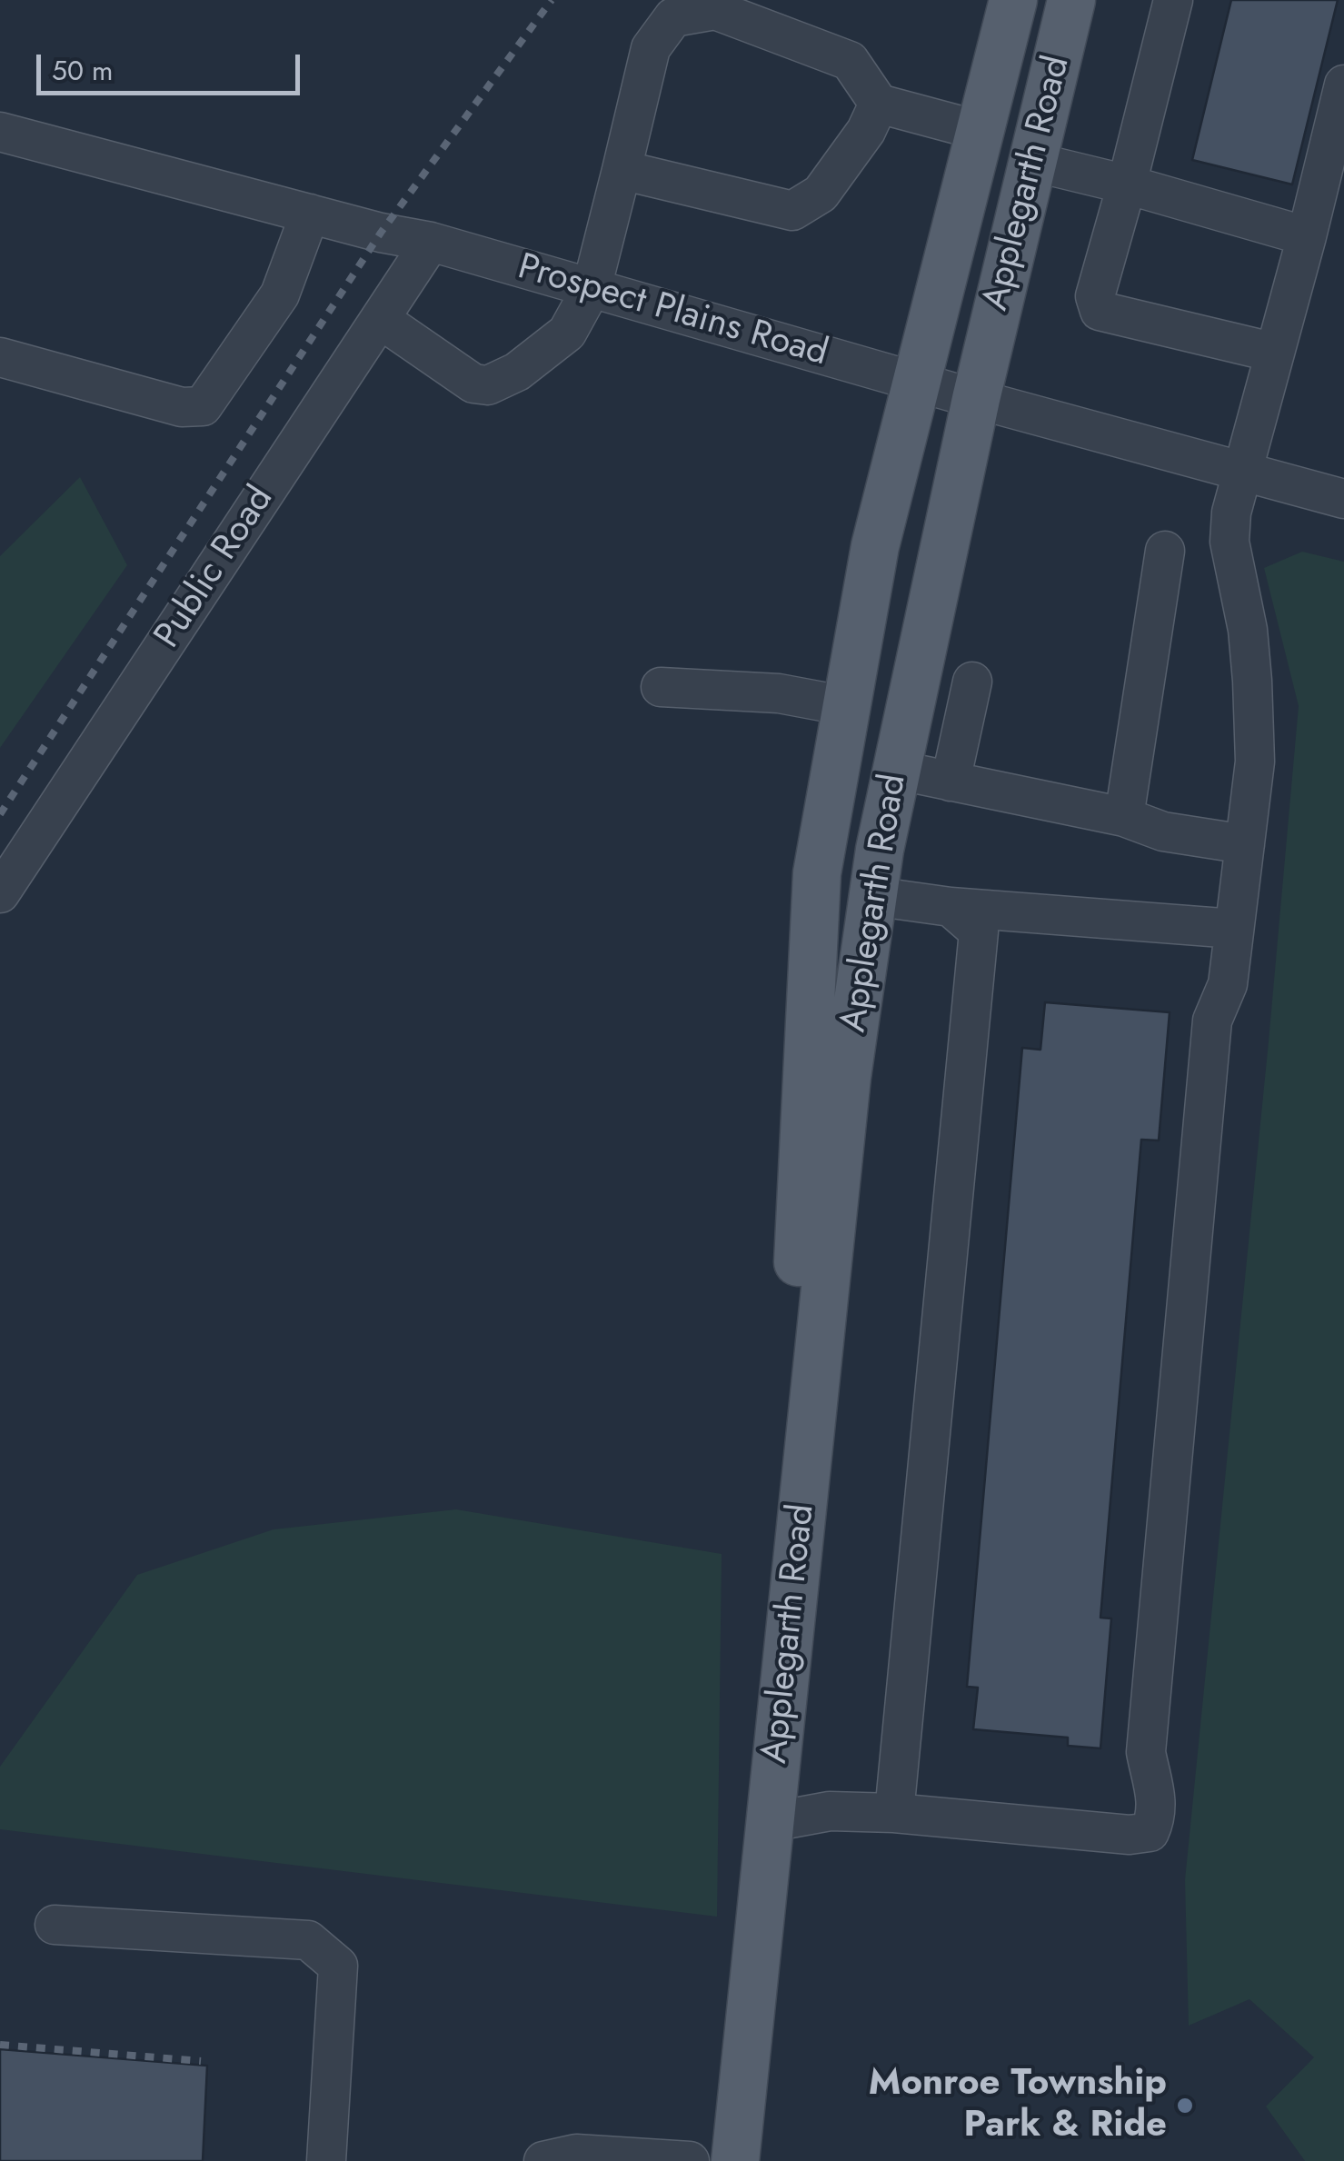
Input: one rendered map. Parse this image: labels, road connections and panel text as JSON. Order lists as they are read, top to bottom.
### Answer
{
  "streets": {
    "main road": ["Applegarth Road"],
    "street": ["Prospect Plains Road", "Public Road"]
  },
  "crossings": [
    ["Applegarth Road", "Prospect Plains Road"],
    ["Prospect Plains Road", "Public Road"]
  ],
  "places": ["Monroe Township Park & Ride"],
  "scale_bar": "50 m"
}
